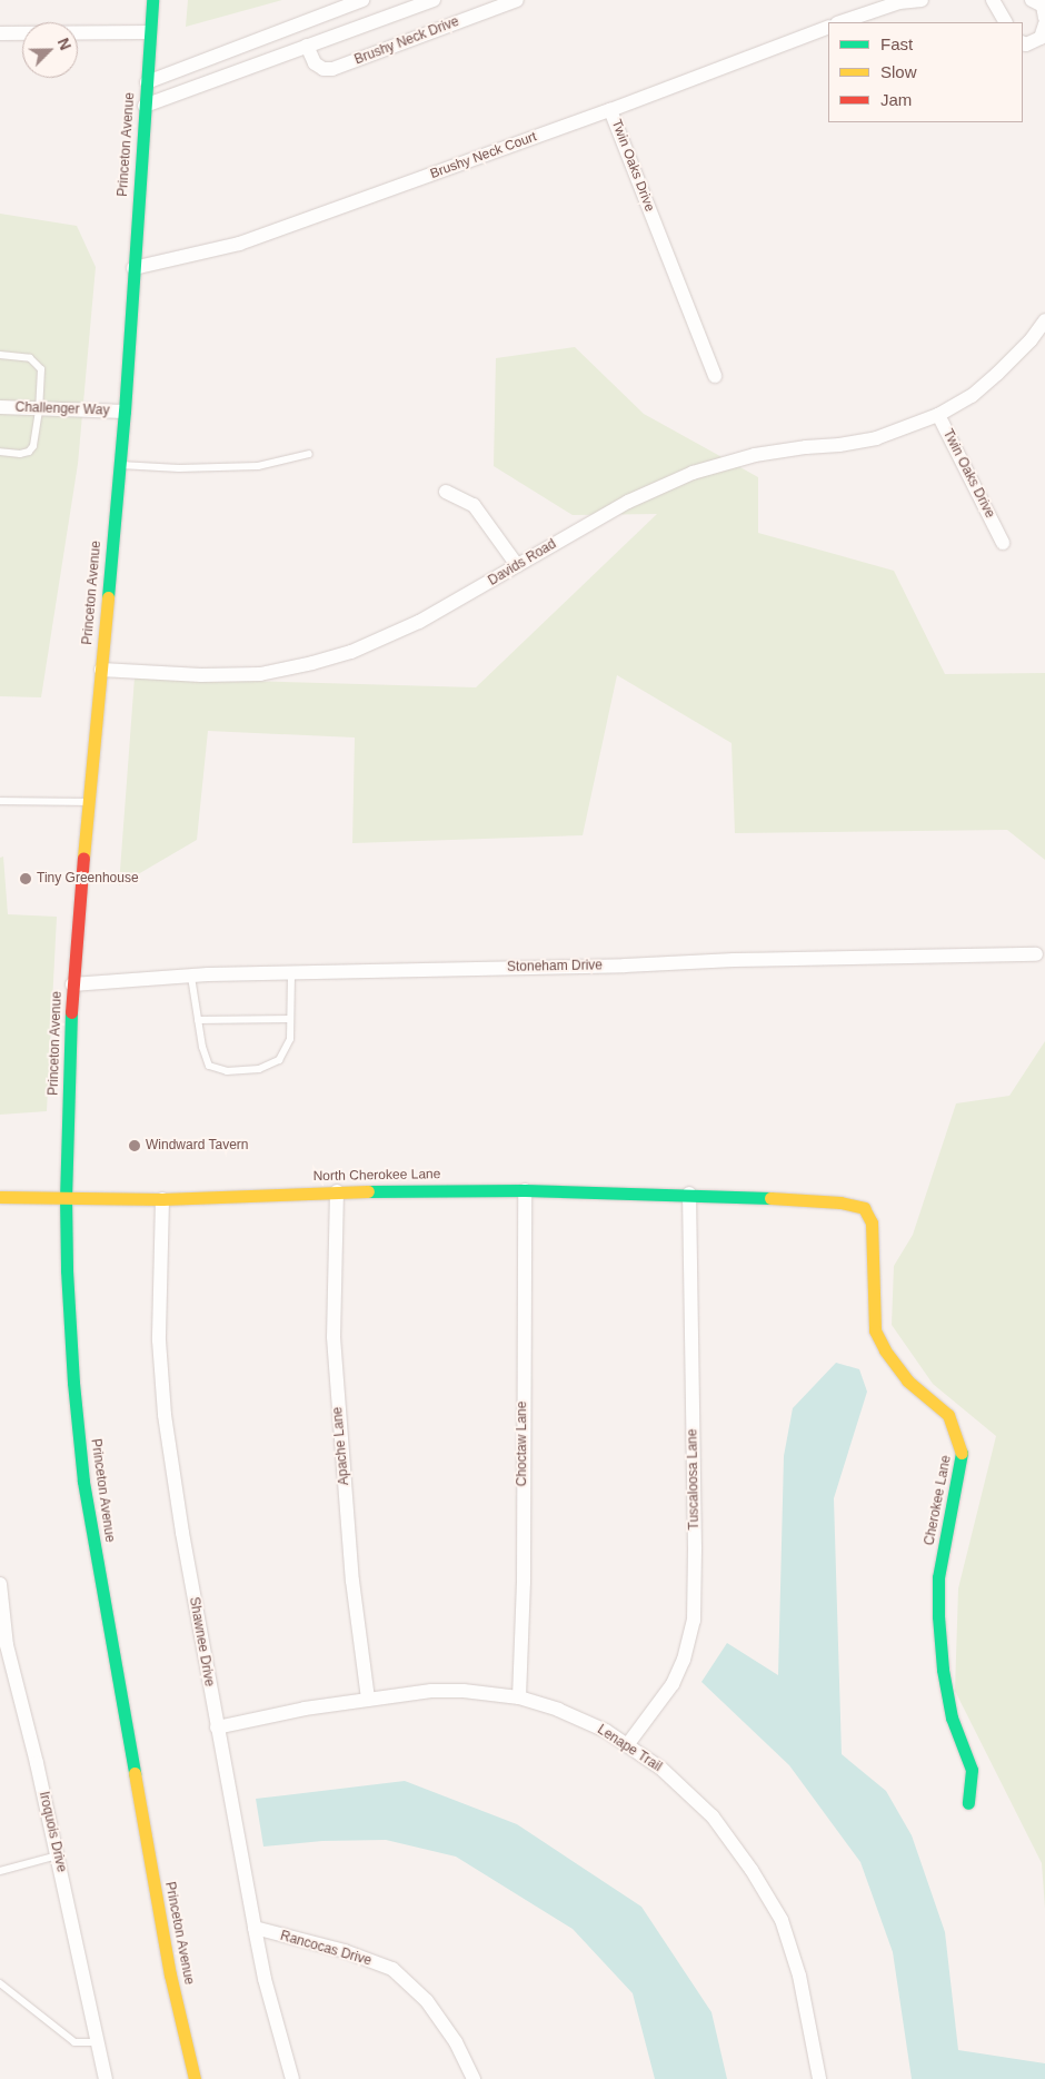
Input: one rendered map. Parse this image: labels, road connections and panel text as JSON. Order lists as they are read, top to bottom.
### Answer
{
  "streets": {
    "main road": ["Princeton Avenue", "North Cherokee Lane", "Cherokee Lane"],
    "street": [
      "Brushy Neck Drive",
      "Brushy Neck Court",
      "Twin Oaks Drive",
      "Challenger Way",
      "Davids Road",
      "Stoneham Drive",
      "Choctaw Lane",
      "Apache Lane",
      "Tuscaloosa Lane",
      "Shawnee Drive",
      "Lenape Trail",
      "Iroquois Drive",
      "Rancocas Drive"
    ]
  },
  "crossings": [
    ["Princeton Avenue", "Brushy Neck Court"],
    ["Princeton Avenue", "Challenger Way"],
    ["Princeton Avenue", "Davids Road"],
    ["Princeton Avenue", "Stoneham Drive"],
    ["Princeton Avenue", "North Cherokee Lane"],
    ["Brushy Neck Court", "Twin Oaks Drive"],
    ["Twin Oaks Drive", "Davids Road"],
    ["North Cherokee Lane", "Choctaw Lane"],
    ["North Cherokee Lane", "Apache Lane"],
    ["North Cherokee Lane", "Tuscaloosa Lane"],
    ["North Cherokee Lane", "Cherokee Lane"],
    ["North Cherokee Lane", "Shawnee Drive"],
    ["Choctaw Lane", "Lenape Trail"],
    ["Apache Lane", "Lenape Trail"],
    ["Tuscaloosa Lane", "Cherokee Lane"],
    ["Tuscaloosa Lane", "Lenape Trail"],
    ["Shawnee Drive", "Lenape Trail"],
    ["Shawnee Drive", "Rancocas Drive"]
  ],
  "places": ["Tiny Greenhouse", "Windward Tavern"],
  "legend": ["Fast", "Slow", "Jam"],
  "north": "top right"
}
